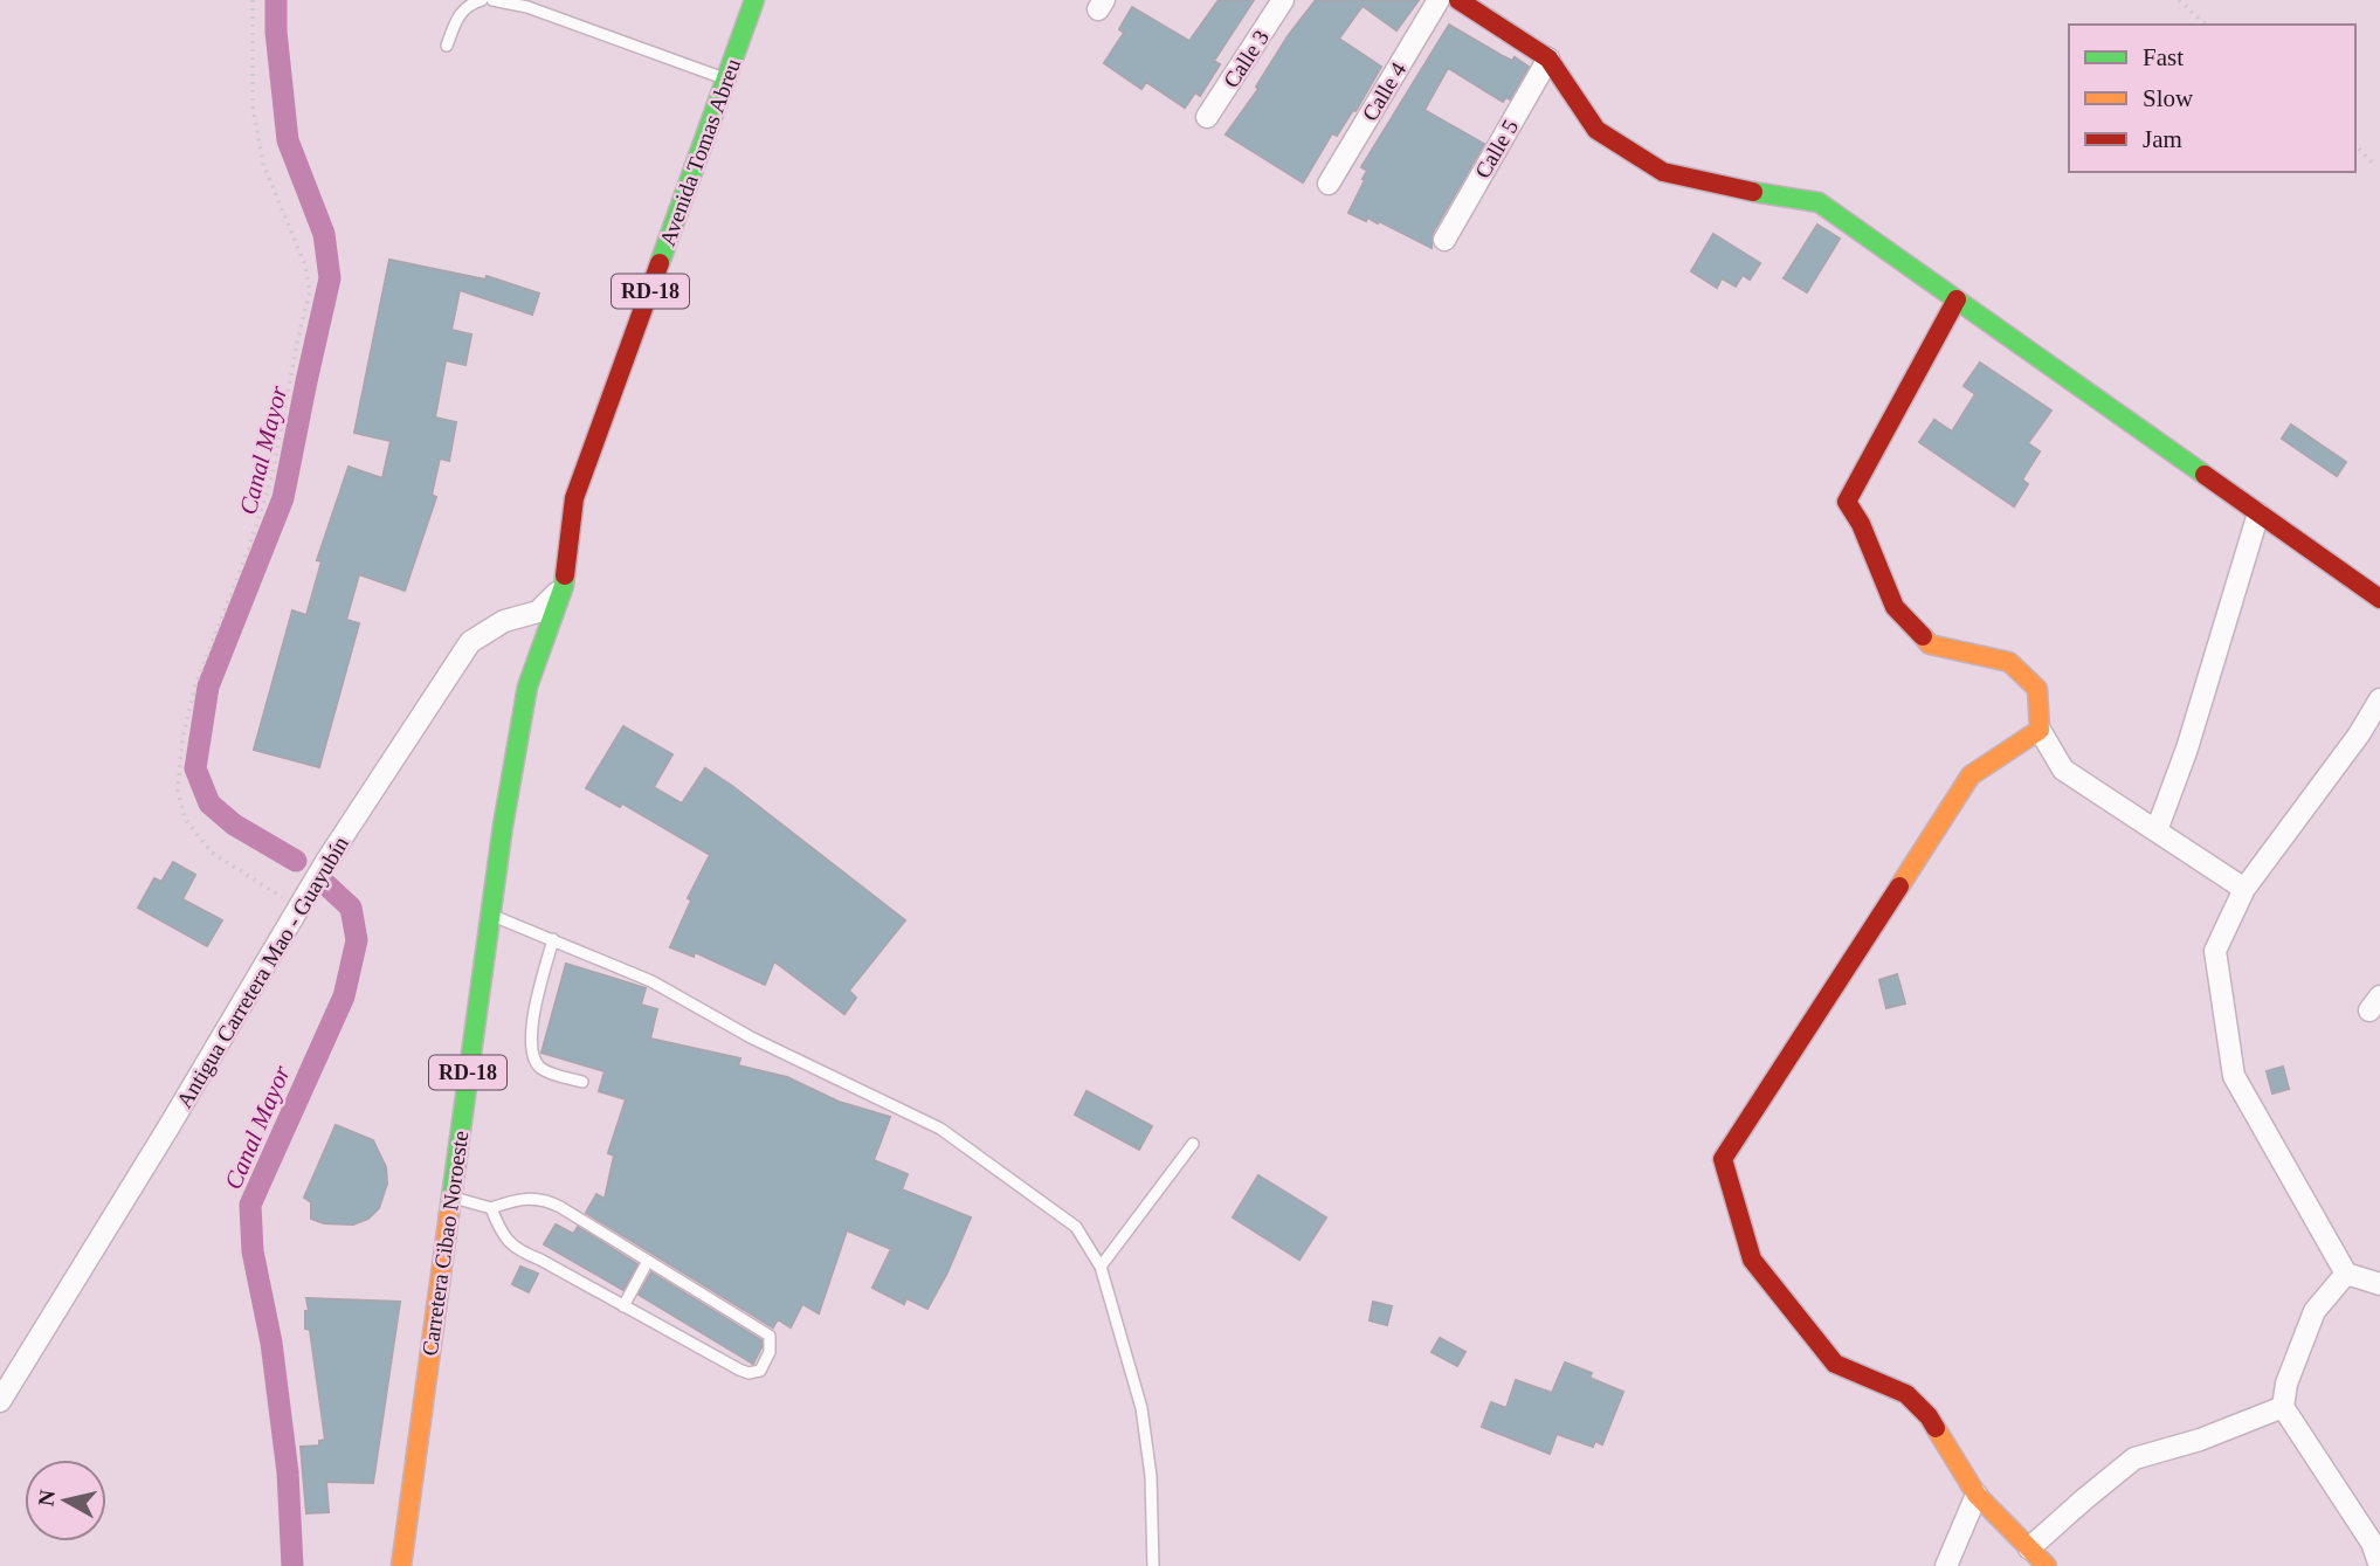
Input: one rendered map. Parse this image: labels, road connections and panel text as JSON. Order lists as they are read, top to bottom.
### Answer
{
  "streets": {
    "street": [
      "Calle 3",
      "Calle 4",
      "Calle 5",
      "Avenida Tomas Abreu",
      "RD-18",
      "Antigua Carretera Mao - Guayubín",
      "Carretera Cibao Noroeste"
    ]
  },
  "crossings": [
    ["Avenida Tomas Abreu", "Antigua Carretera Mao - Guayubín"],
    ["Avenida Tomas Abreu", "Carretera Cibao Noroeste"],
    ["Antigua Carretera Mao - Guayubín", "Carretera Cibao Noroeste"]
  ],
  "water": ["Canal Mayor"],
  "legend": ["Fast", "Slow", "Jam"],
  "north": "left"
}
